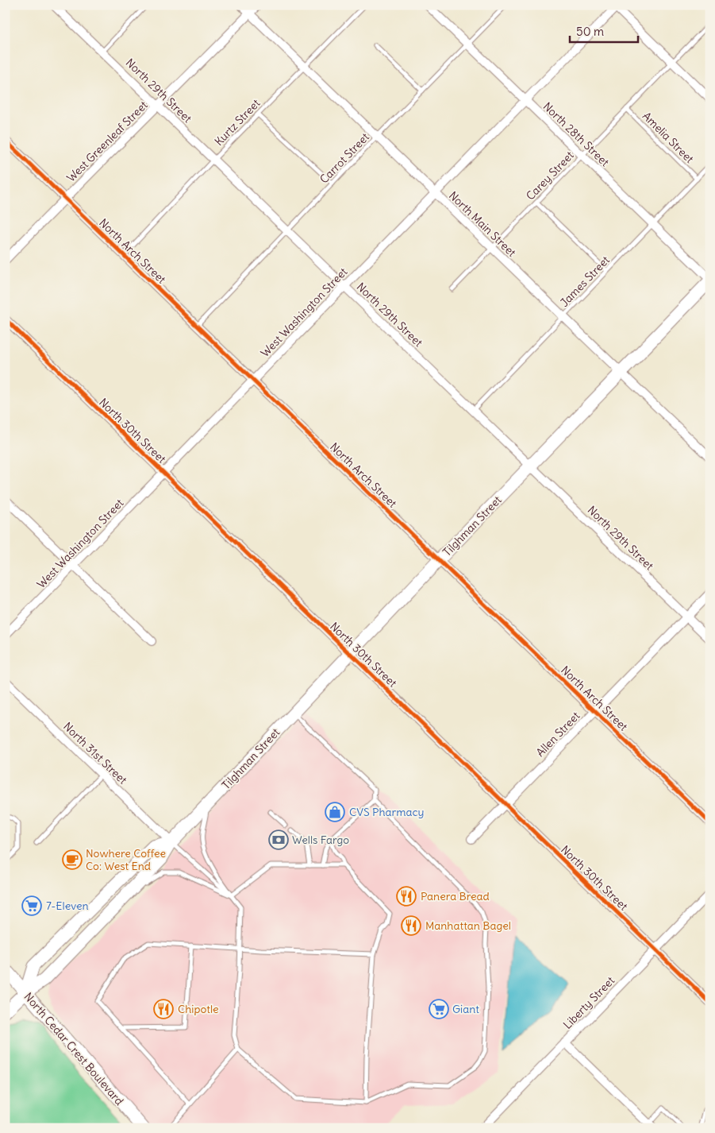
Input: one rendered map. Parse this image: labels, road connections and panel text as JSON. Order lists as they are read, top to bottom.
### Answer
{
  "streets": {
    "main road": ["Tilghman Street", "North Cedar Crest Boulevard"],
    "street": [
      "North 29th Street",
      "North 28th Street",
      "West Greenleaf Street",
      "North Main Street",
      "North Arch Street",
      "West Washington Street",
      "North 30th Street",
      "Allen Street",
      "North 31st Street",
      "Liberty Street"
    ],
    "lane": [
      "Kurtz Street",
      "Amelia Street",
      "Carrot Street",
      "Carey Street",
      "James Street"
    ]
  },
  "crossings": [
    ["North 29th Street", "Kurtz Street"],
    ["North 29th Street", "West Greenleaf Street"],
    ["North 29th Street", "Carrot Street"],
    ["North 29th Street", "James Street"],
    ["North 29th Street", "West Washington Street"],
    ["North 29th Street", "Tilghman Street"],
    ["North 29th Street", "Allen Street"],
    ["Kurtz Street", "North Main Street"],
    ["Kurtz Street", "North Arch Street"],
    ["North 28th Street", "Carrot Street"],
    ["North 28th Street", "Carey Street"],
    ["North 28th Street", "James Street"],
    ["North 28th Street", "West Washington Street"],
    ["North 28th Street", "Tilghman Street"],
    ["Amelia Street", "Carey Street"],
    ["Amelia Street", "James Street"],
    ["West Greenleaf Street", "North Main Street"],
    ["West Greenleaf Street", "North Arch Street"],
    ["Carrot Street", "North Main Street"],
    ["Carrot Street", "North Arch Street"],
    ["Carey Street", "North Main Street"],
    ["North Main Street", "James Street"],
    ["North Main Street", "West Washington Street"],
    ["North Main Street", "Tilghman Street"],
    ["North Arch Street", "West Washington Street"],
    ["North Arch Street", "Tilghman Street"],
    ["North Arch Street", "Allen Street"],
    ["West Washington Street", "North 30th Street"],
    ["North 30th Street", "Tilghman Street"],
    ["North 30th Street", "Allen Street"],
    ["North 30th Street", "Liberty Street"],
    ["Tilghman Street", "North 31st Street"],
    ["Tilghman Street", "North Cedar Crest Boulevard"]
  ],
  "places": {
    "shop": ["CVS Pharmacy"],
    "bank": ["Wells Fargo"],
    "cafe": ["Nowhere Coffee Co: West End"],
    "restaurant": ["Panera Bread", "Manhattan Bagel", "Chipotle"],
    "supermarket": ["7-Eleven", "Giant"]
  },
  "scale_bar": "50 m"
}
